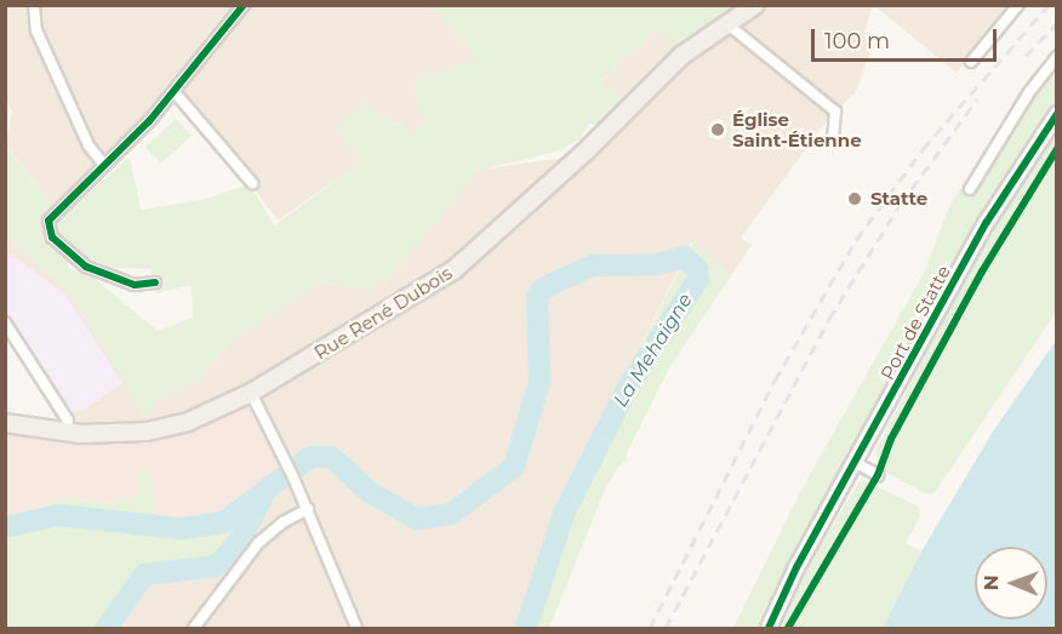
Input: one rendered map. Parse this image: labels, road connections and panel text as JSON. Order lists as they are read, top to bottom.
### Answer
{
  "streets": {
    "main road": ["Rue René Dubois"],
    "street": ["Port de Statte"]
  },
  "water": ["La Mehaigne"],
  "places": ["Église Saint-Étienne", "Statte"],
  "scale_bar": "100 m",
  "north": "left"
}
